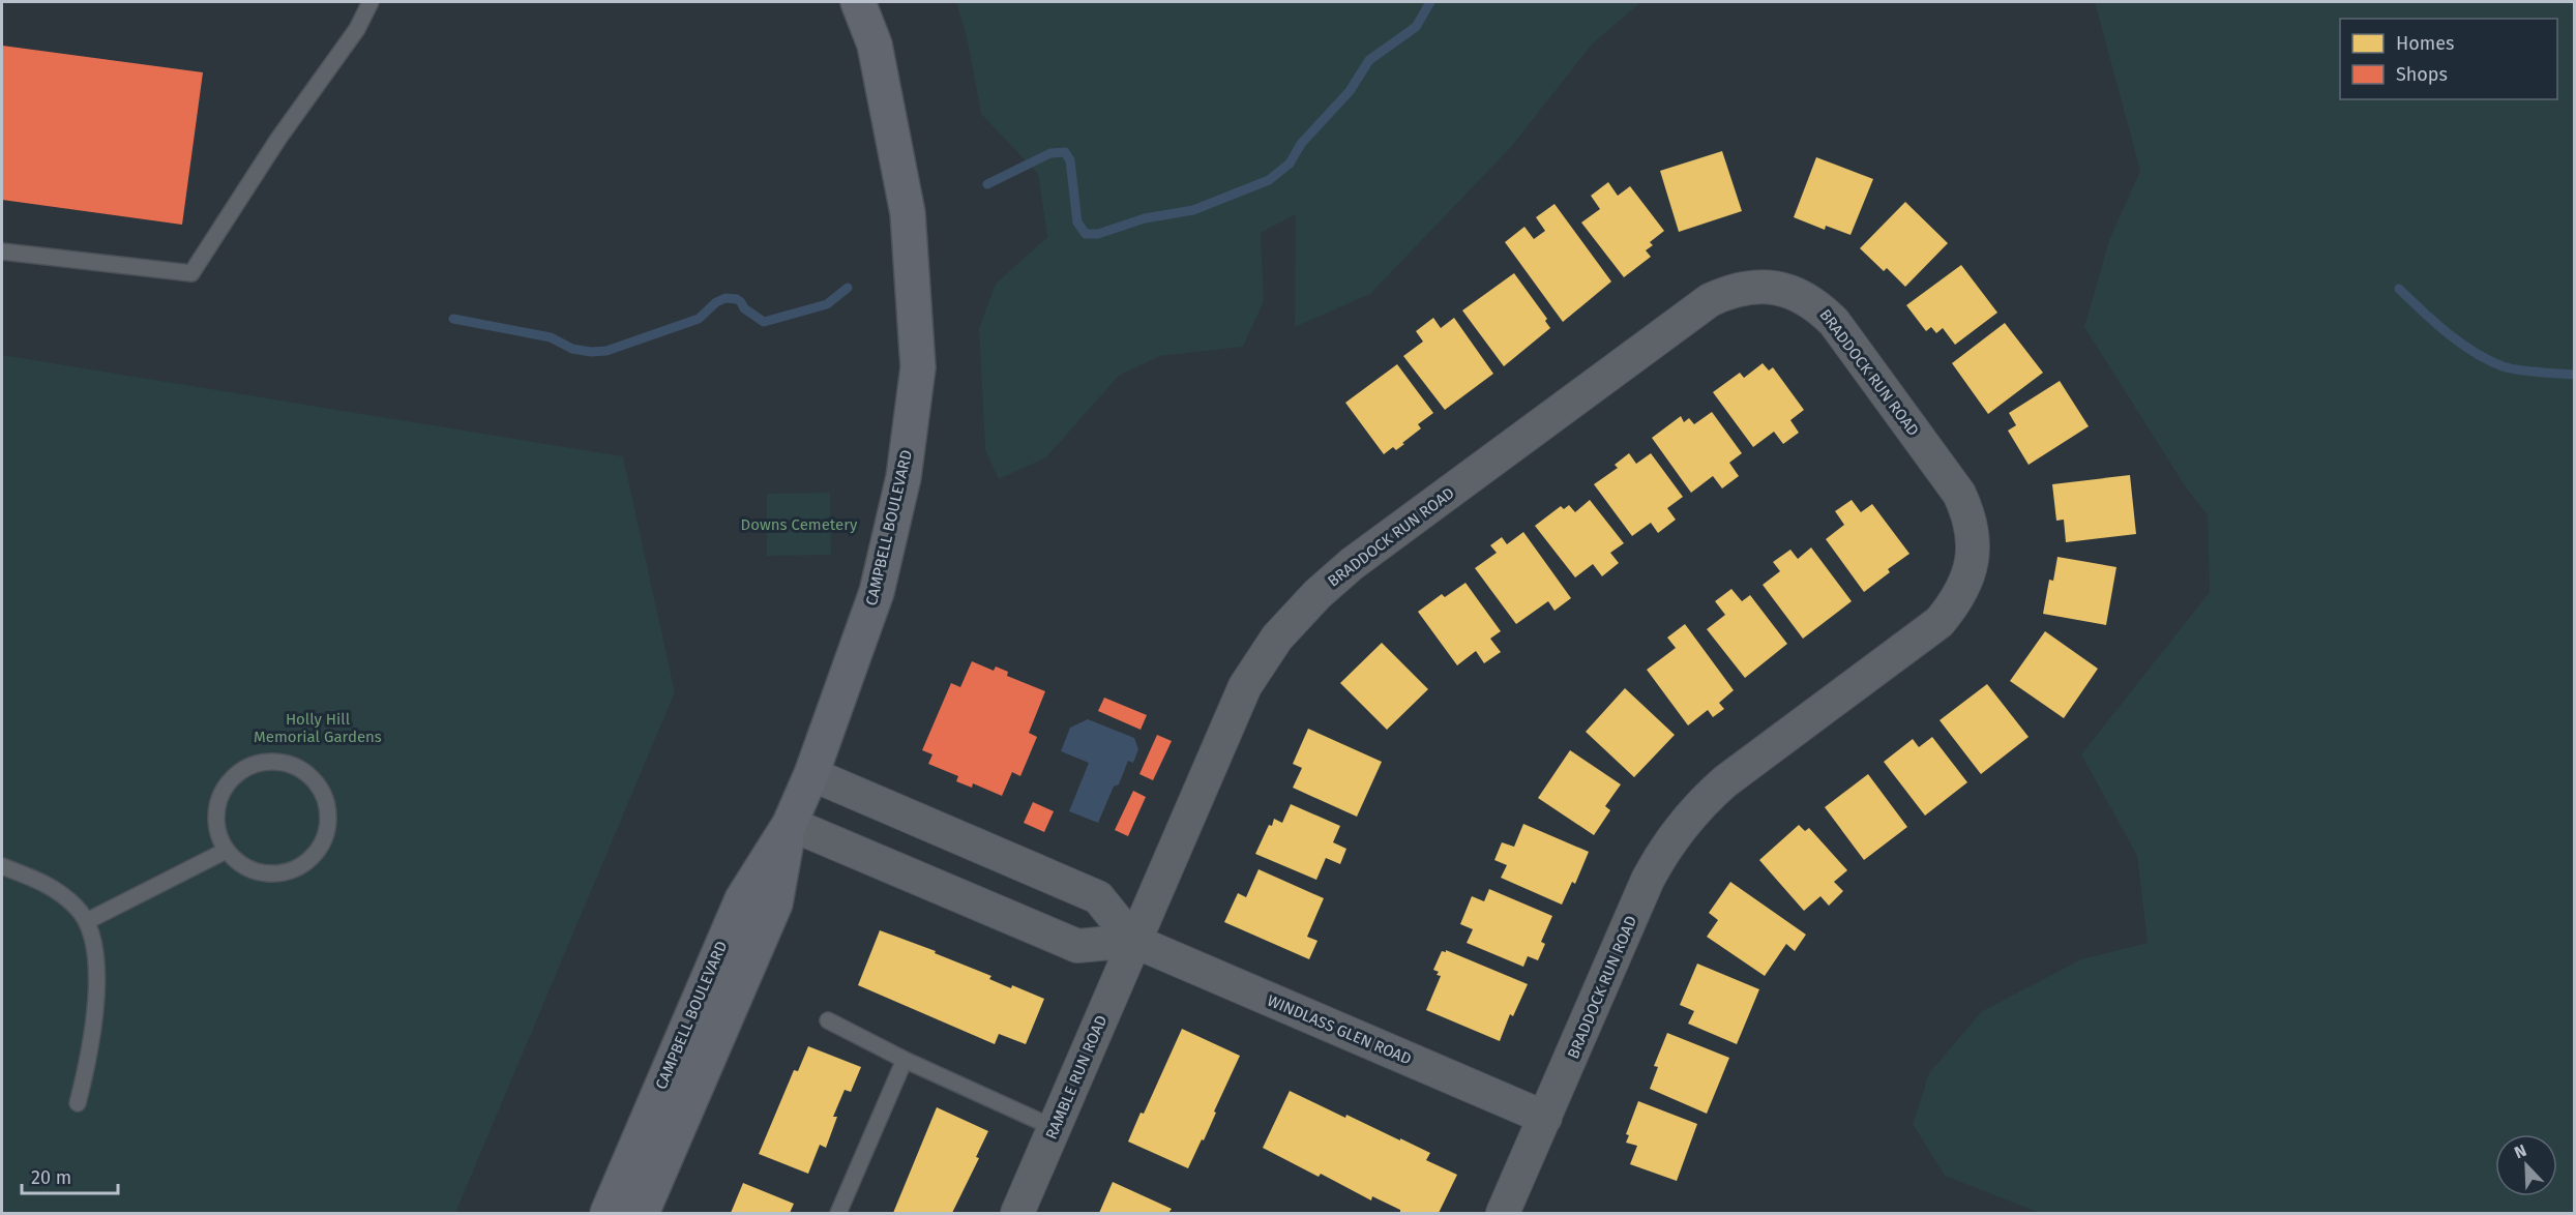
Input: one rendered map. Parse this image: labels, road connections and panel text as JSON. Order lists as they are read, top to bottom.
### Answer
{
  "streets": {
    "street": [
      "BRADDOCK RUN ROAD",
      "CAMPBELL BOULEVARD",
      "WINDLASS GLEN ROAD",
      "RAMBLE RUN ROAD"
    ]
  },
  "crossings": [
    ["BRADDOCK RUN ROAD", "WINDLASS GLEN ROAD"],
    ["BRADDOCK RUN ROAD", "RAMBLE RUN ROAD"],
    ["CAMPBELL BOULEVARD", "WINDLASS GLEN ROAD"],
    ["WINDLASS GLEN ROAD", "RAMBLE RUN ROAD"]
  ],
  "parks": ["Downs Cemetery", "Holly Hill Memorial Gardens"],
  "legend": ["Homes", "Shops"],
  "scale_bar": "20 m",
  "north": "top left"
}
